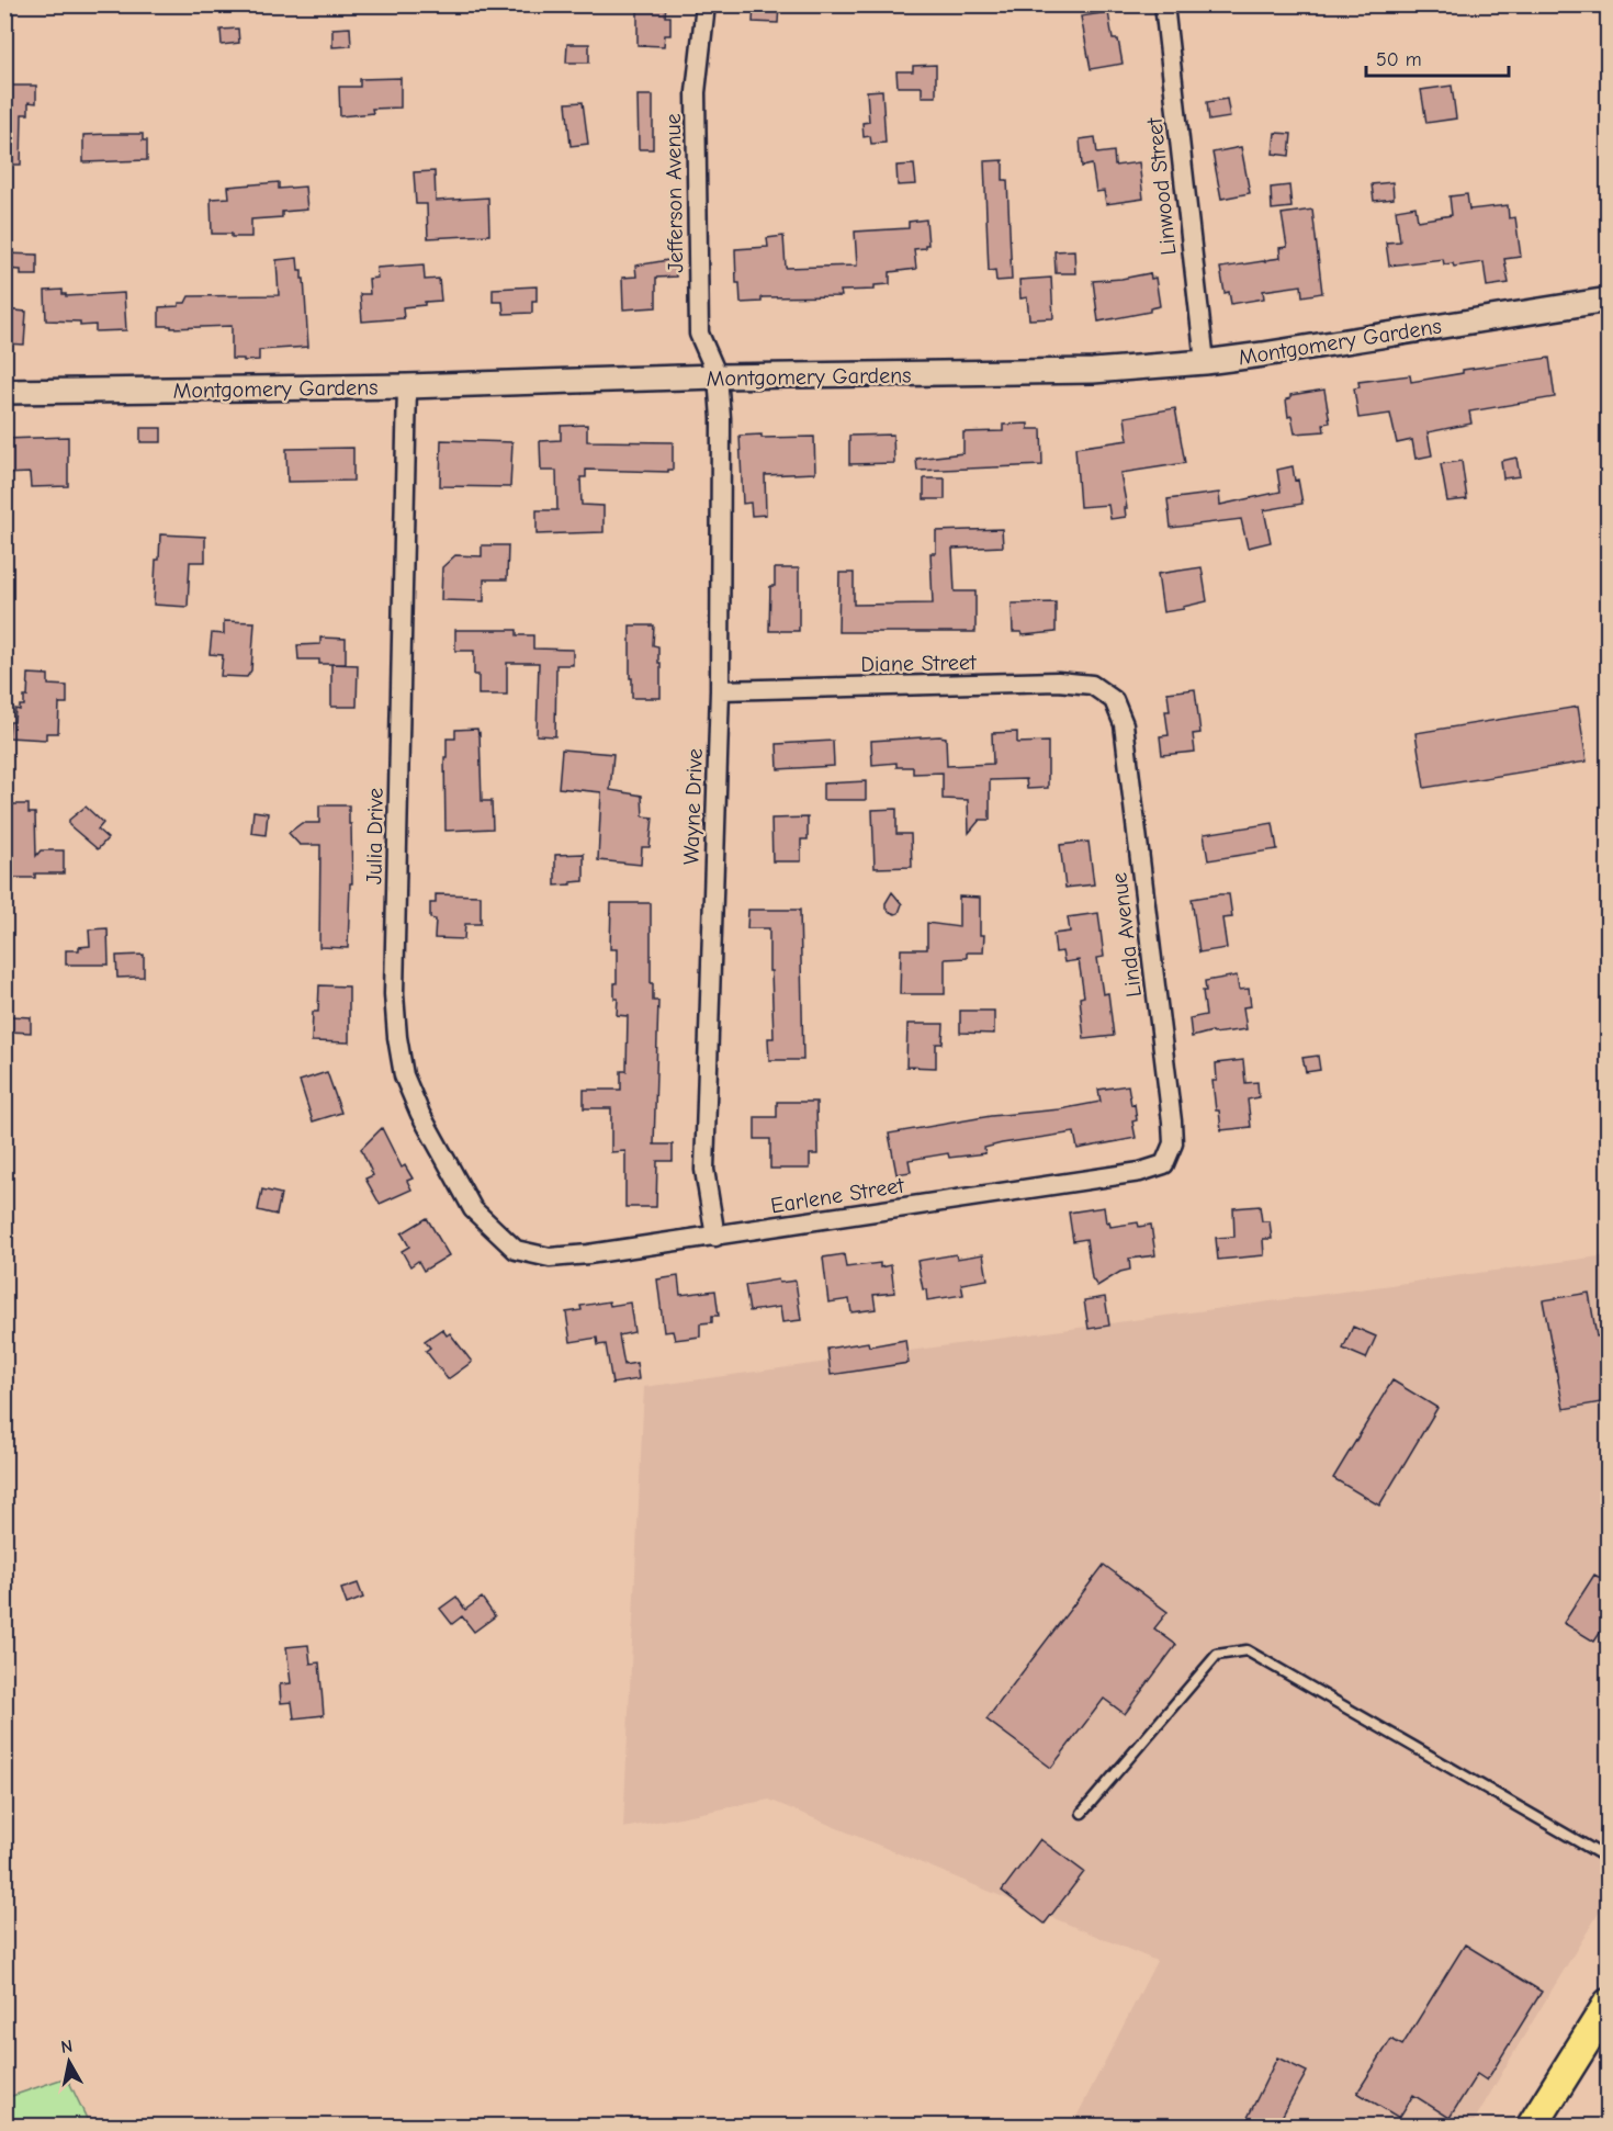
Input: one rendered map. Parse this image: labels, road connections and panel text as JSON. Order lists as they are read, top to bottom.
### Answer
{
  "streets": {
    "street": [
      "Linwood Street",
      "Jefferson Avenue",
      "Montgomery Gardens",
      "Diane Street",
      "Wayne Drive",
      "Julia Drive",
      "Linda Avenue",
      "Earlene Street"
    ]
  },
  "crossings": [
    ["Linwood Street", "Montgomery Gardens"],
    ["Jefferson Avenue", "Montgomery Gardens"],
    ["Jefferson Avenue", "Wayne Drive"],
    ["Montgomery Gardens", "Wayne Drive"],
    ["Montgomery Gardens", "Julia Drive"],
    ["Diane Street", "Wayne Drive"],
    ["Diane Street", "Linda Avenue"],
    ["Wayne Drive", "Earlene Street"],
    ["Julia Drive", "Earlene Street"],
    ["Linda Avenue", "Earlene Street"]
  ],
  "scale_bar": "50 m",
  "north": "top"
}
